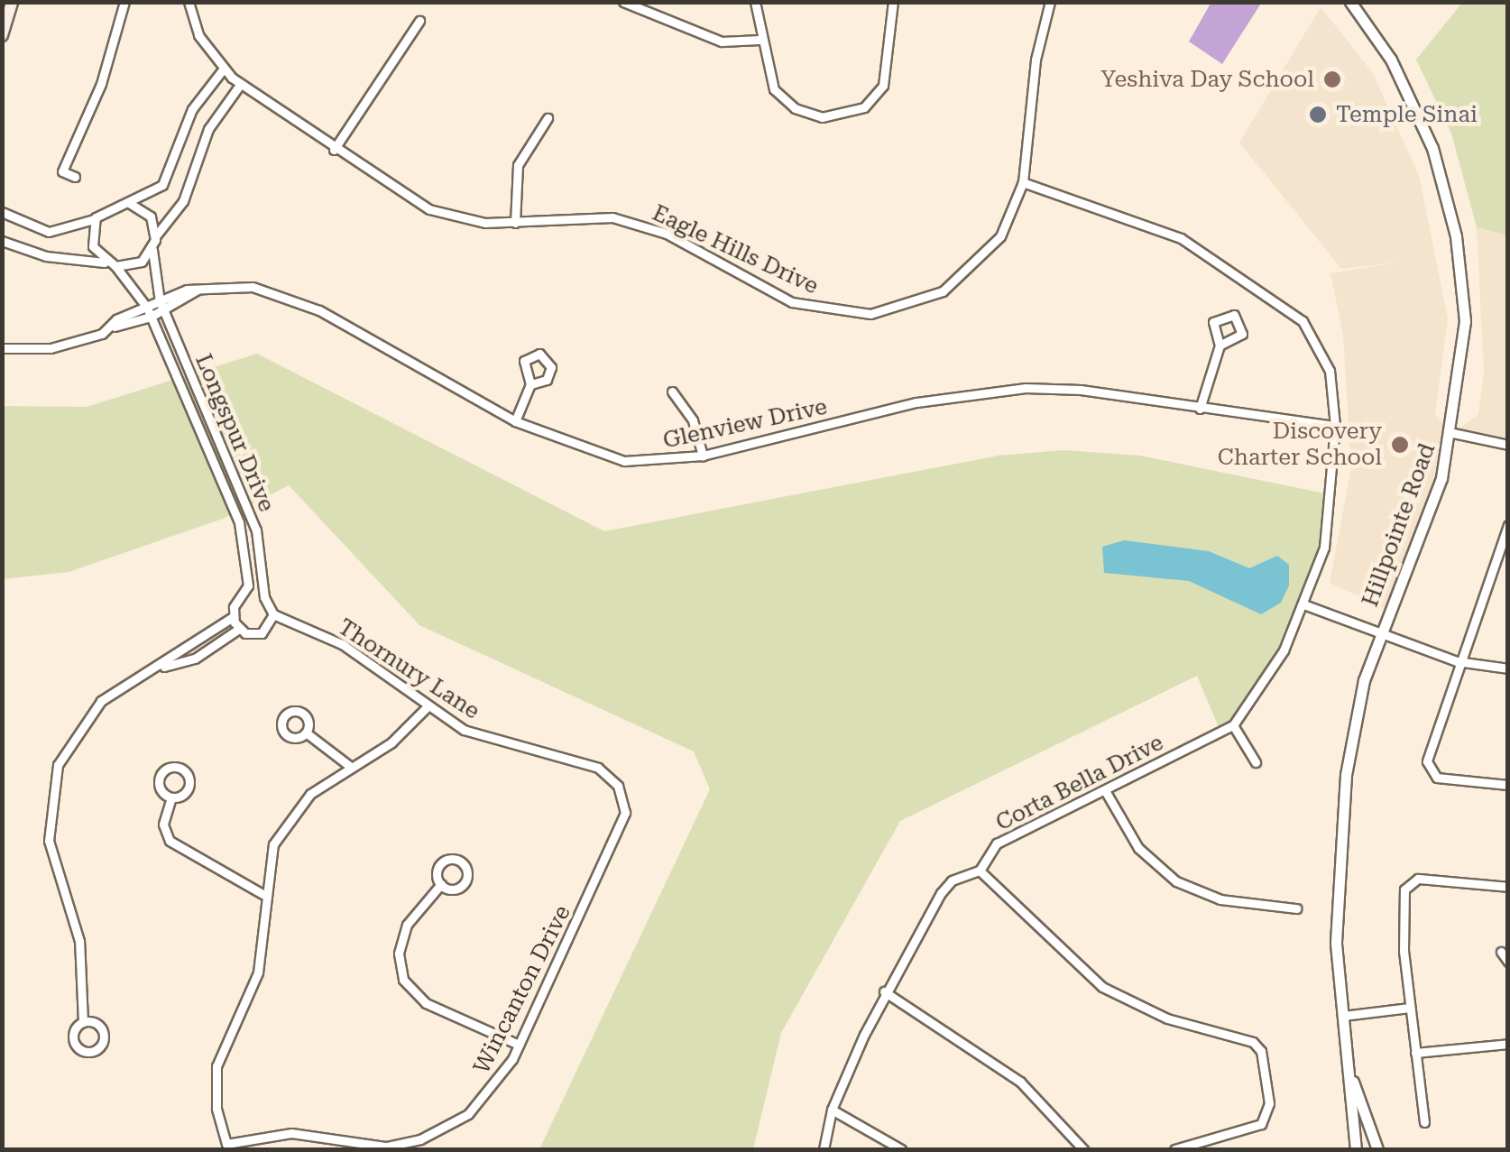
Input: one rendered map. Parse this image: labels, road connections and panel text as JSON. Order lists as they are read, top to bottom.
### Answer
{
  "streets": {
    "street": [
      "Eagle Hills Drive",
      "Glenview Drive",
      "Longspur Drive",
      "Hillpointe Road",
      "Thornury Lane",
      "Corta Bella Drive",
      "Wincanton Drive"
    ]
  },
  "crossings": [
    ["Glenview Drive", "Longspur Drive"],
    ["Longspur Drive", "Thornury Lane"],
    ["Thornury Lane", "Wincanton Drive"]
  ],
  "places": ["Yeshiva Day School", "Temple Sinai", "Discovery Charter School"]
}
